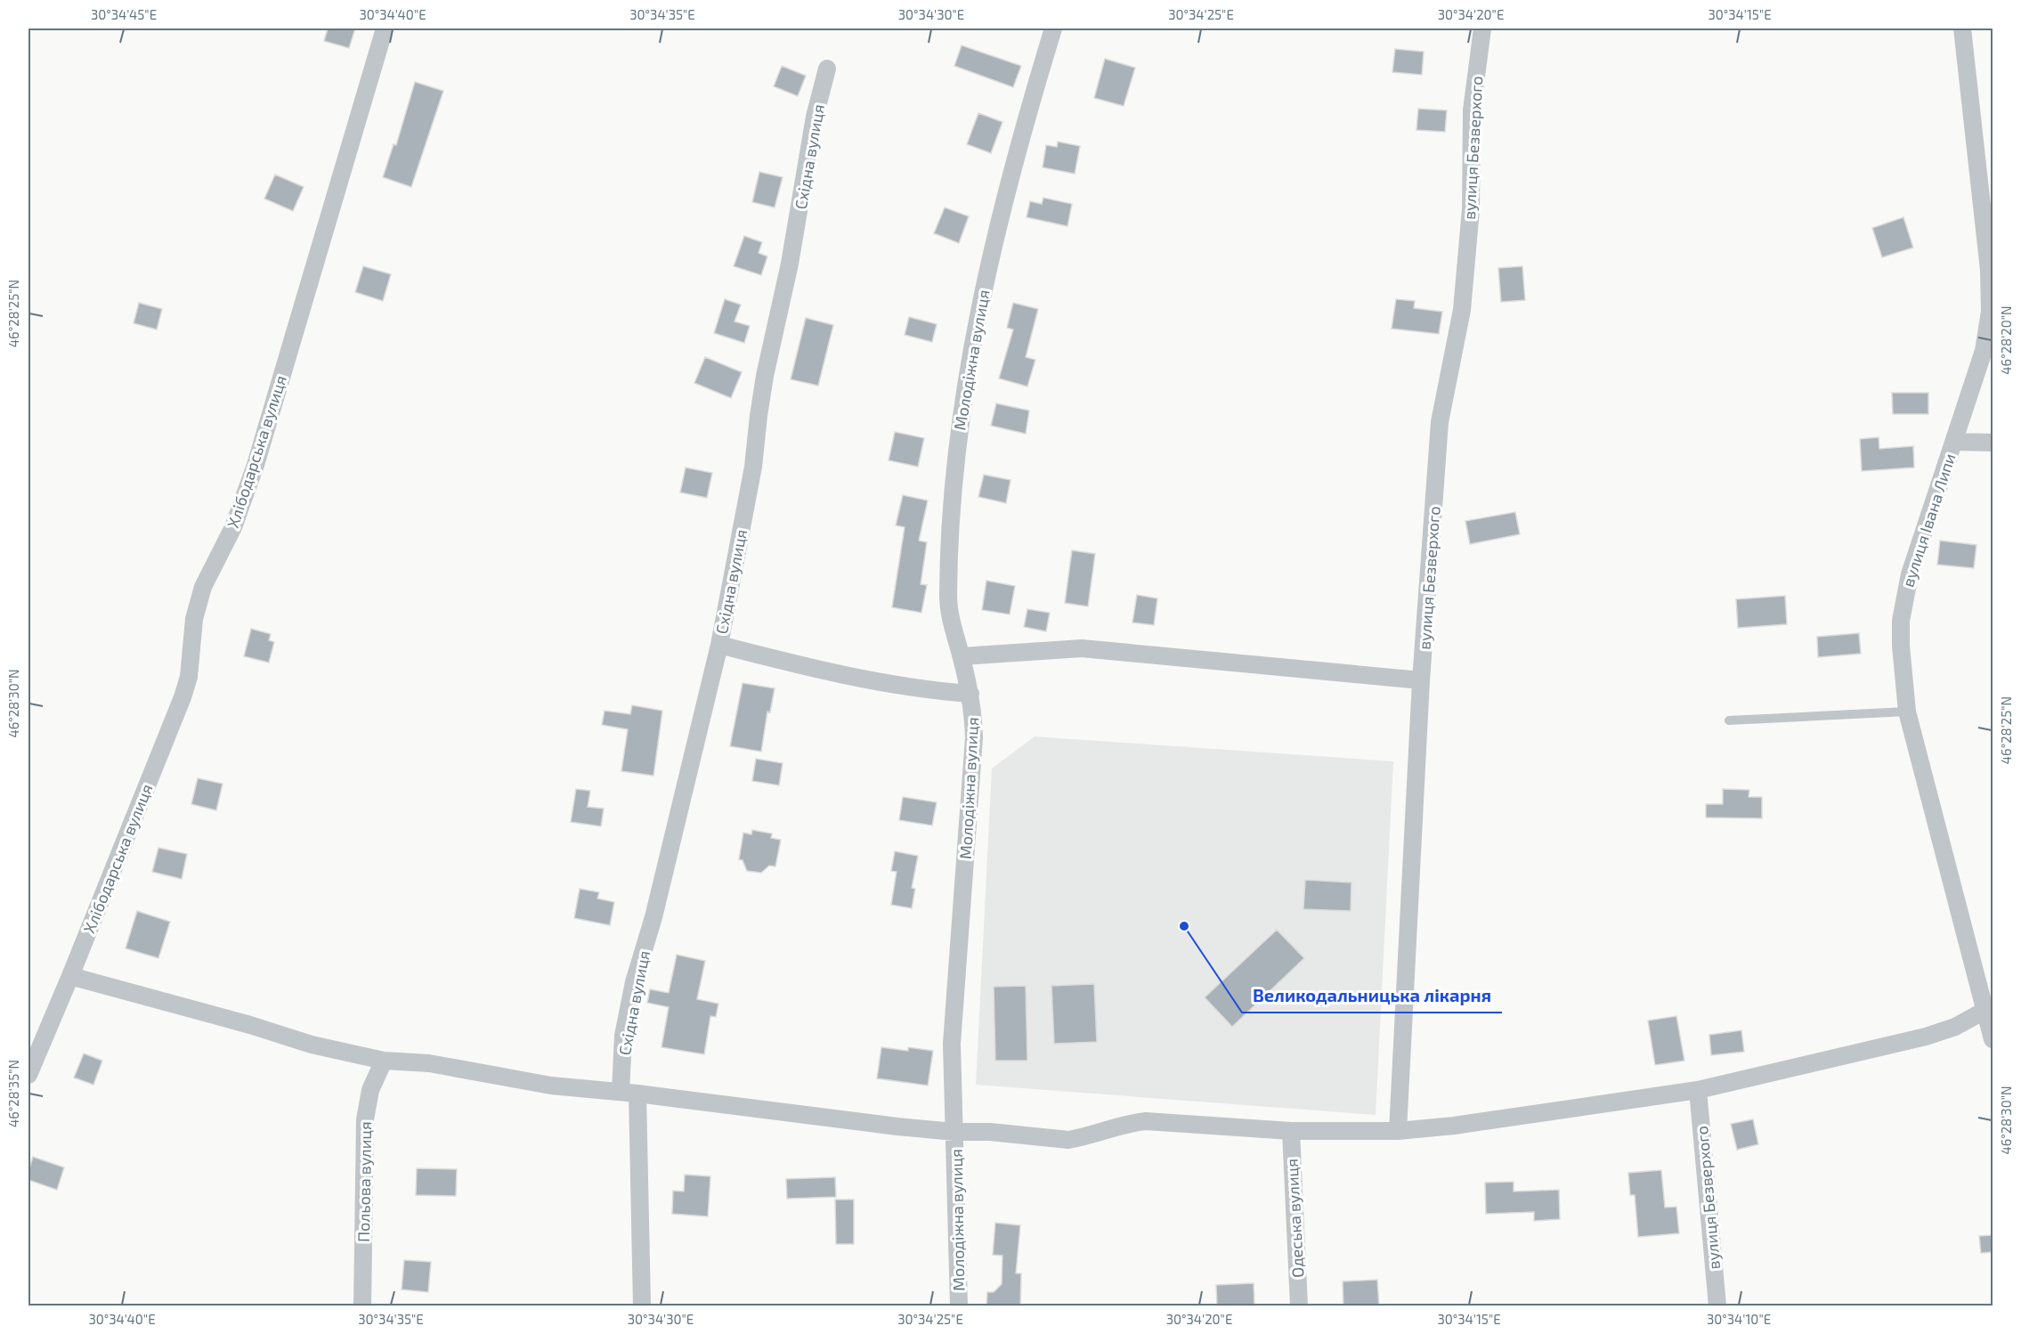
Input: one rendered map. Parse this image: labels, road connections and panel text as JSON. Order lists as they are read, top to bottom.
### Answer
{
  "streets": {
    "street": [
      "вулиця Безверхого",
      "Східна вулиця",
      "Молодіжна вулиця",
      "Хлібодарська вулиця",
      "вулиця Івана Липи",
      "Польова вулиця",
      "Одеська вулиця"
    ]
  },
  "places": ["Великодальницька лікарня"],
  "coordinates": [
    "30°34'45\"E",
    "30°34'40\"E",
    "30°34'35\"E",
    "30°34'30\"E",
    "30°34'25\"E",
    "30°34'20\"E",
    "30°34'15\"E",
    "46°28'25\"N",
    "46°28'20\"N",
    "46°28'30\"N",
    "46°28'35\"N",
    "30°34'10\"E"
  ]
}
